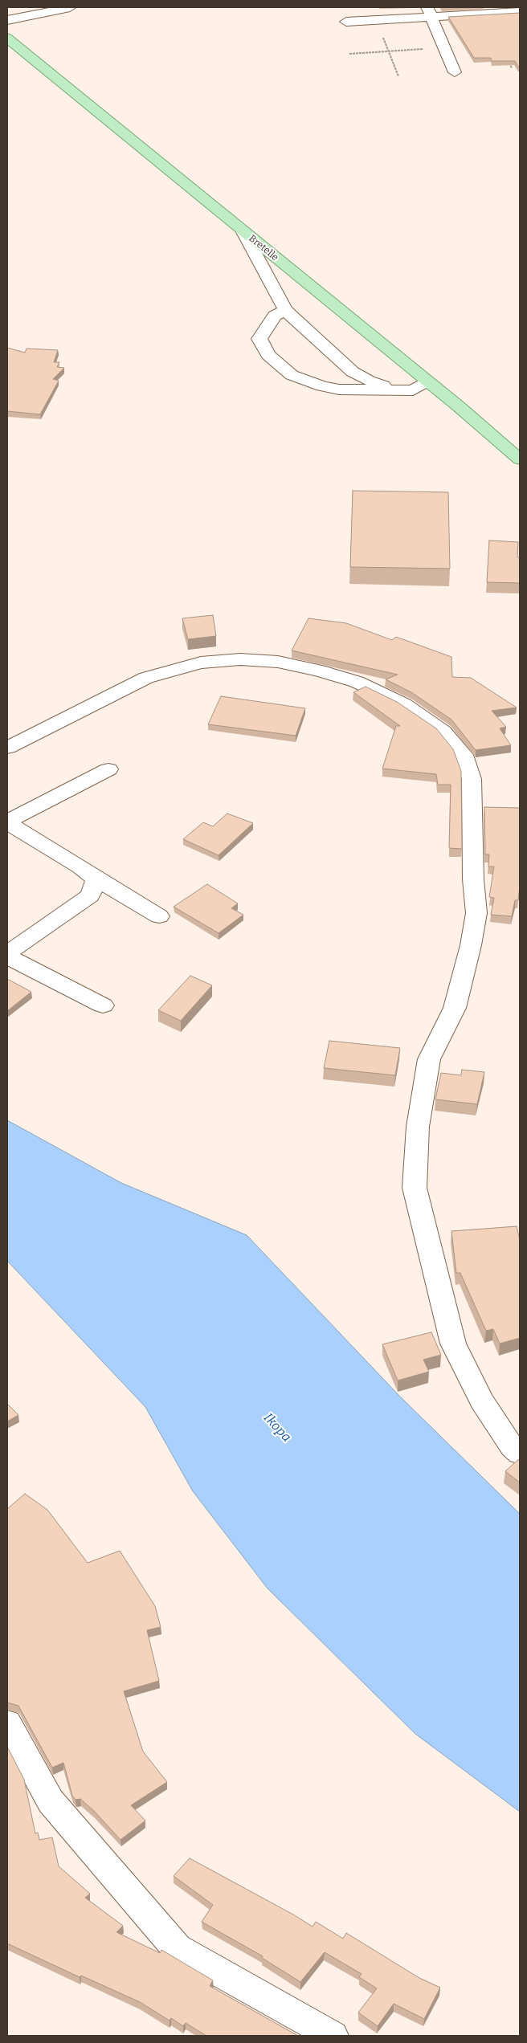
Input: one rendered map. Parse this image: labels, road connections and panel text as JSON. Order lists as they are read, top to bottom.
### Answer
{
  "streets": {
    "main road": ["Bretelle"]
  },
  "water": ["Ikopa"]
}
